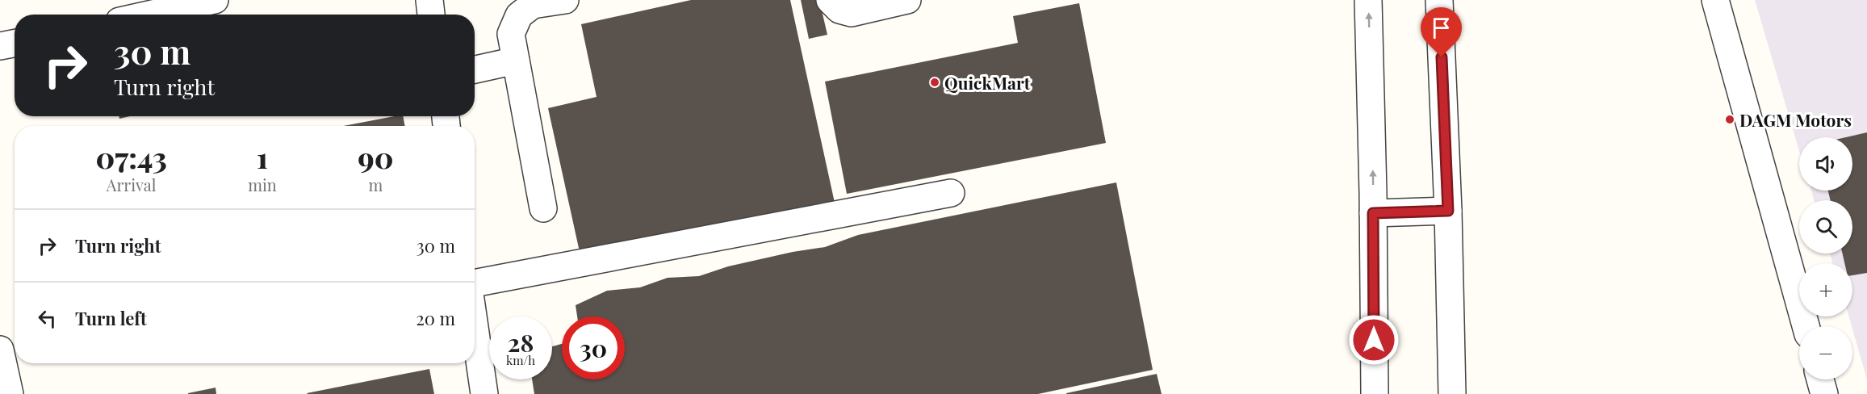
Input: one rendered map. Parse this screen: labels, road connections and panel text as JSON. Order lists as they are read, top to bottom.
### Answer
{
  "places": ["QuickMart", "DAGM Motors"],
  "page": {
    "turn": ["30 m", "Turn right"],
    "eta": [
      "07:43",
      "Arrival",
      "1",
      "min",
      "90",
      "m"
    ],
    "map_buttons": ["+", "−"],
    "list": [
      {
        "name": "Turn right",
        "value": "30 m"
      },
      {
        "name": "Turn left",
        "value": "20 m"
      }
    ],
    "speed": "28 km/h",
    "limit": "30"
  }
}
